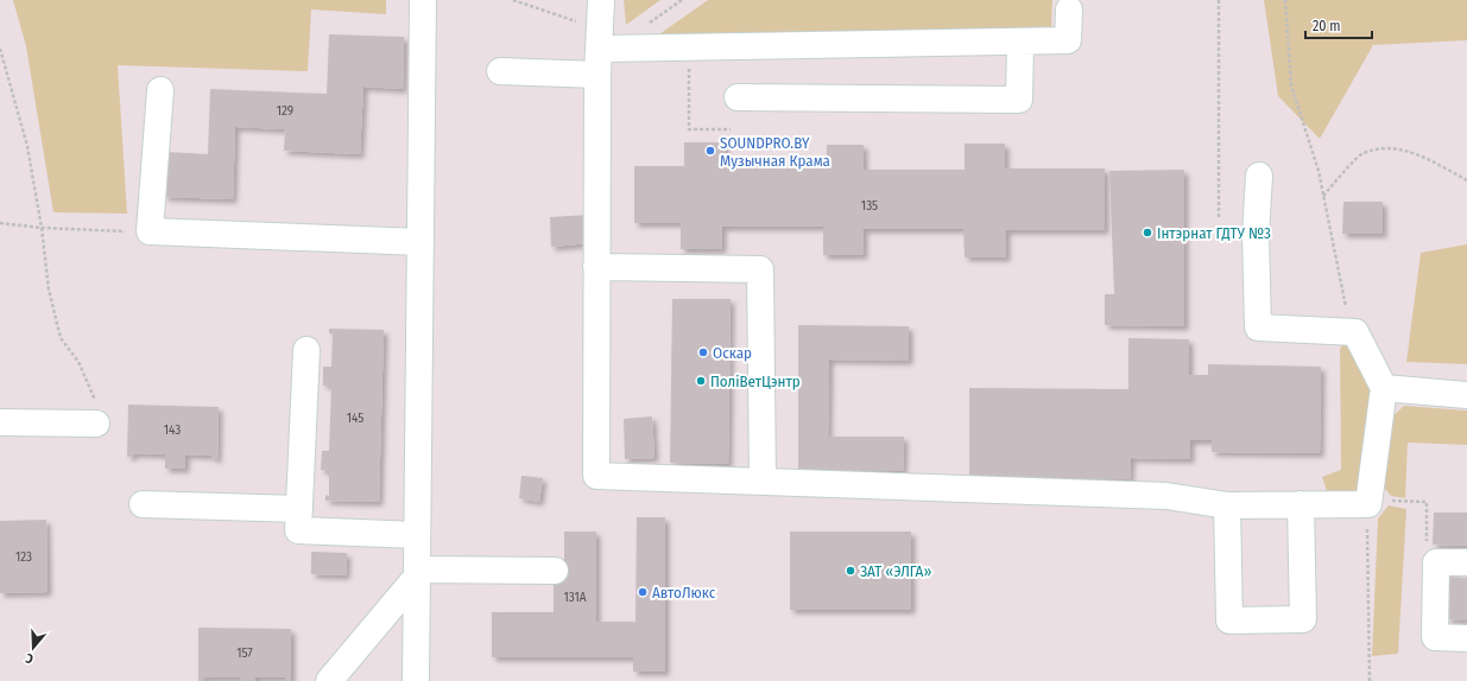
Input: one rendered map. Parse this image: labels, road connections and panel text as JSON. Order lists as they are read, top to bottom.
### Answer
{
  "places": [
    "SOUNDPRO.BY Музычная Крама",
    "Інтэрнат ГДТУ №3",
    "Оскар",
    "ПоліВетЦэнтр",
    "ЗАТ «ЭЛГА»",
    "АвтоЛюкс"
  ],
  "house_numbers": [
    "129",
    "135",
    "145",
    "143",
    "123",
    "131А",
    "157"
  ],
  "scale_bar": "20 m",
  "north": "bottom"
}
